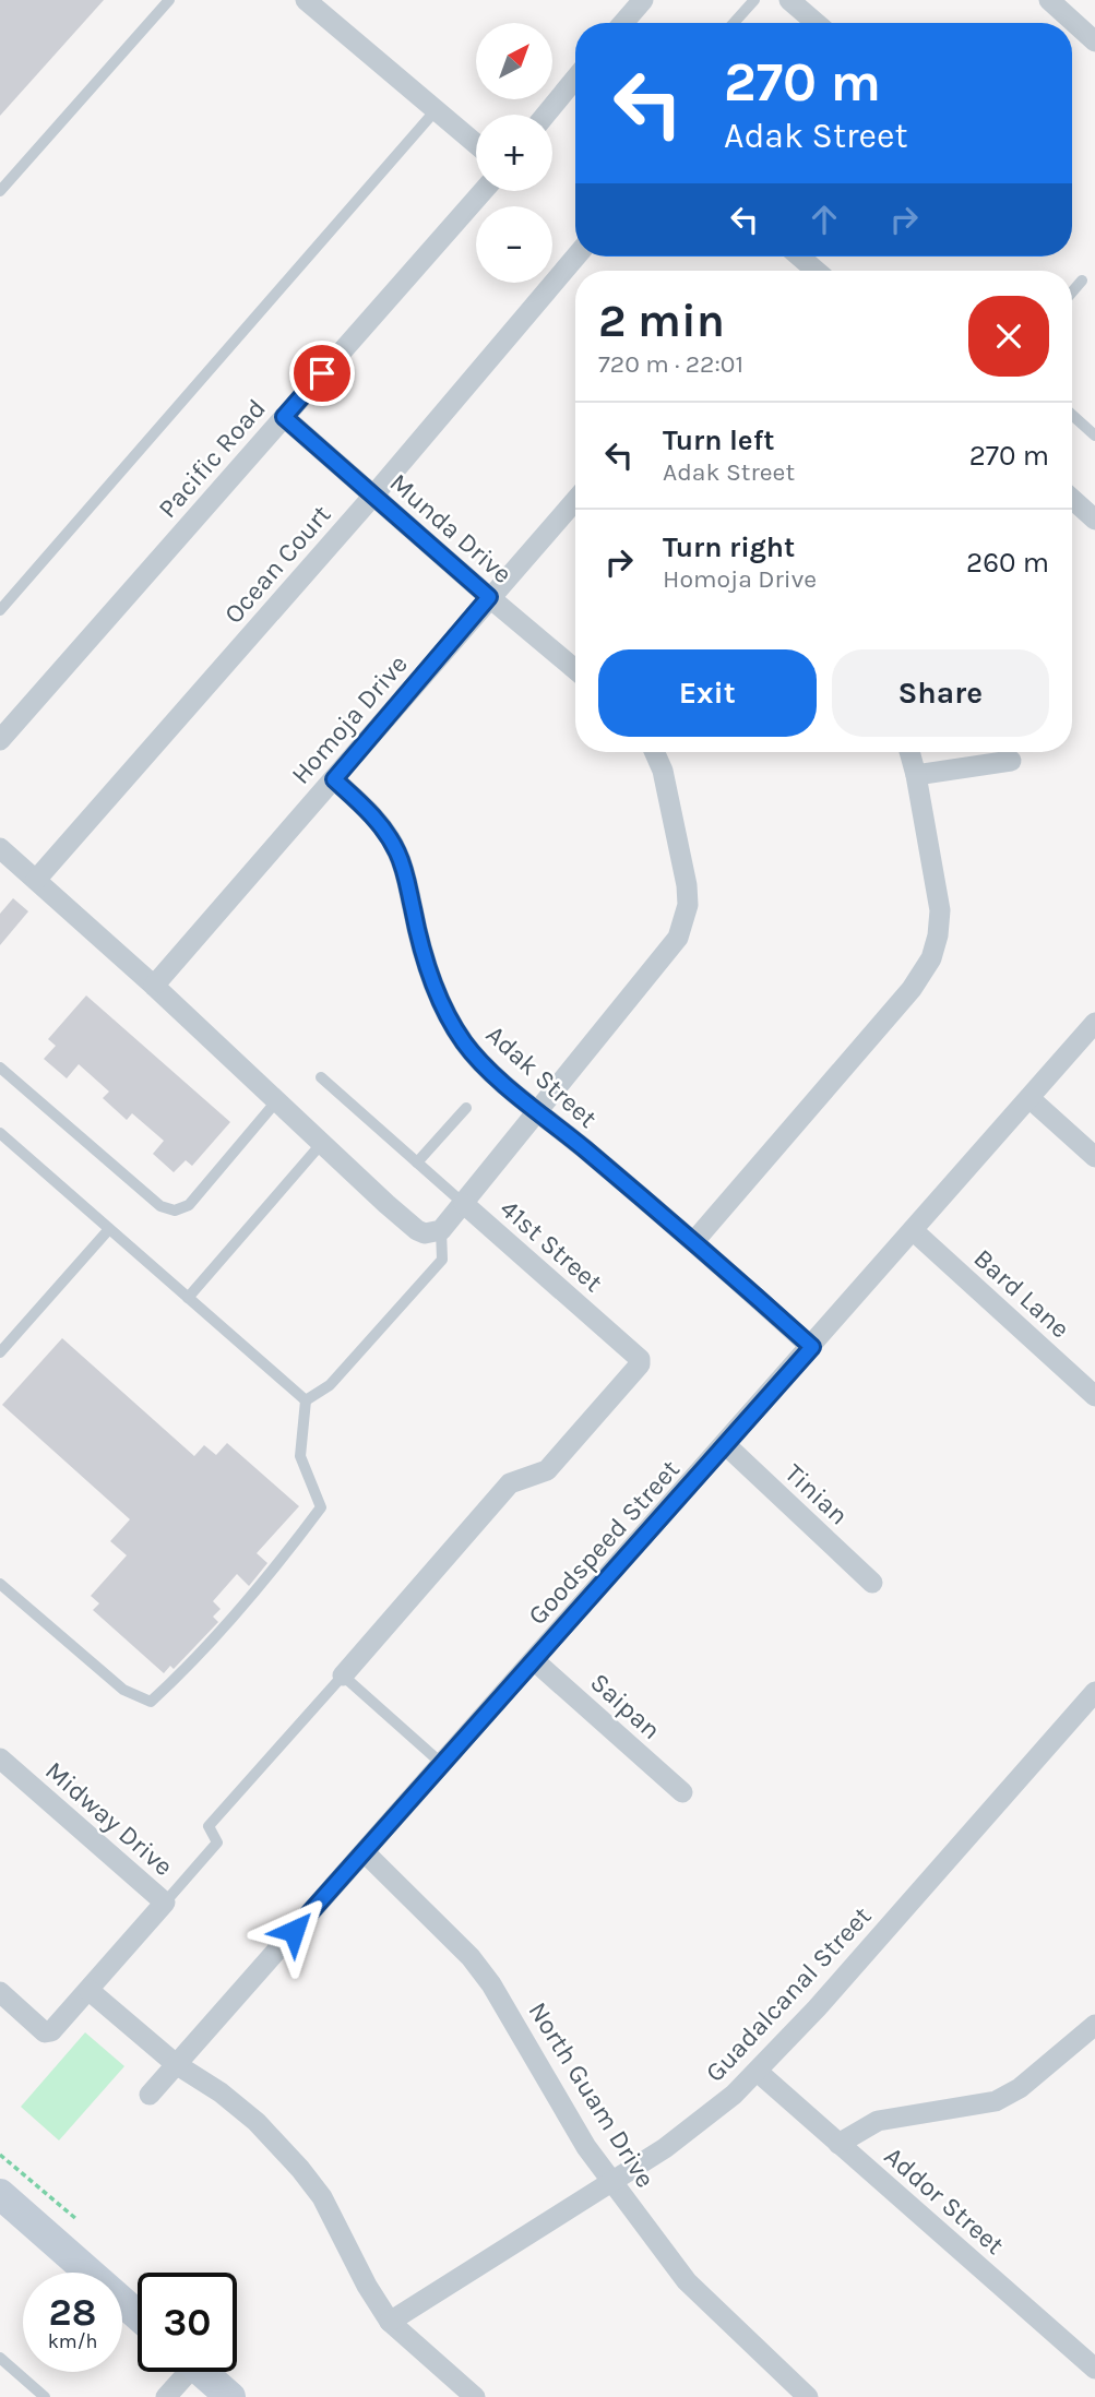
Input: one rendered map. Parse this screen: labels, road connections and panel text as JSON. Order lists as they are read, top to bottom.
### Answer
{
  "streets": {
    "street": [
      "Pacific Road",
      "Munda Drive",
      "Ocean Court",
      "Homoja Drive",
      "Adak Street",
      "41st Street",
      "Bard Lane",
      "Tinian",
      "Goodspeed Street",
      "Saipan",
      "Midway Drive",
      "Guadalcanal Street",
      "North Guam Drive",
      "Addor Street"
    ]
  },
  "crossings": [
    ["Pacific Road", "Munda Drive"],
    ["Munda Drive", "Ocean Court"],
    ["Munda Drive", "Homoja Drive"],
    ["Homoja Drive", "Adak Street"],
    ["Adak Street", "Goodspeed Street"],
    ["Bard Lane", "Goodspeed Street"],
    ["Tinian", "Goodspeed Street"],
    ["Goodspeed Street", "Saipan"],
    ["Goodspeed Street", "North Guam Drive"],
    ["Guadalcanal Street", "North Guam Drive"],
    ["Guadalcanal Street", "Addor Street"]
  ],
  "north": "top right",
  "page": {
    "map_buttons": ["+", "−"],
    "turn": ["270 m", "Adak Street"],
    "heading": ["2 min", "720 m · 22:01"],
    "list": [
      {
        "name": "Turn left",
        "note": "Adak Street",
        "value": "270 m"
      },
      {
        "name": "Turn right",
        "note": "Homoja Drive",
        "value": "260 m"
      }
    ],
    "buttons": ["Exit", "Share"],
    "speed": "28 km/h",
    "limit": "30"
  }
}
